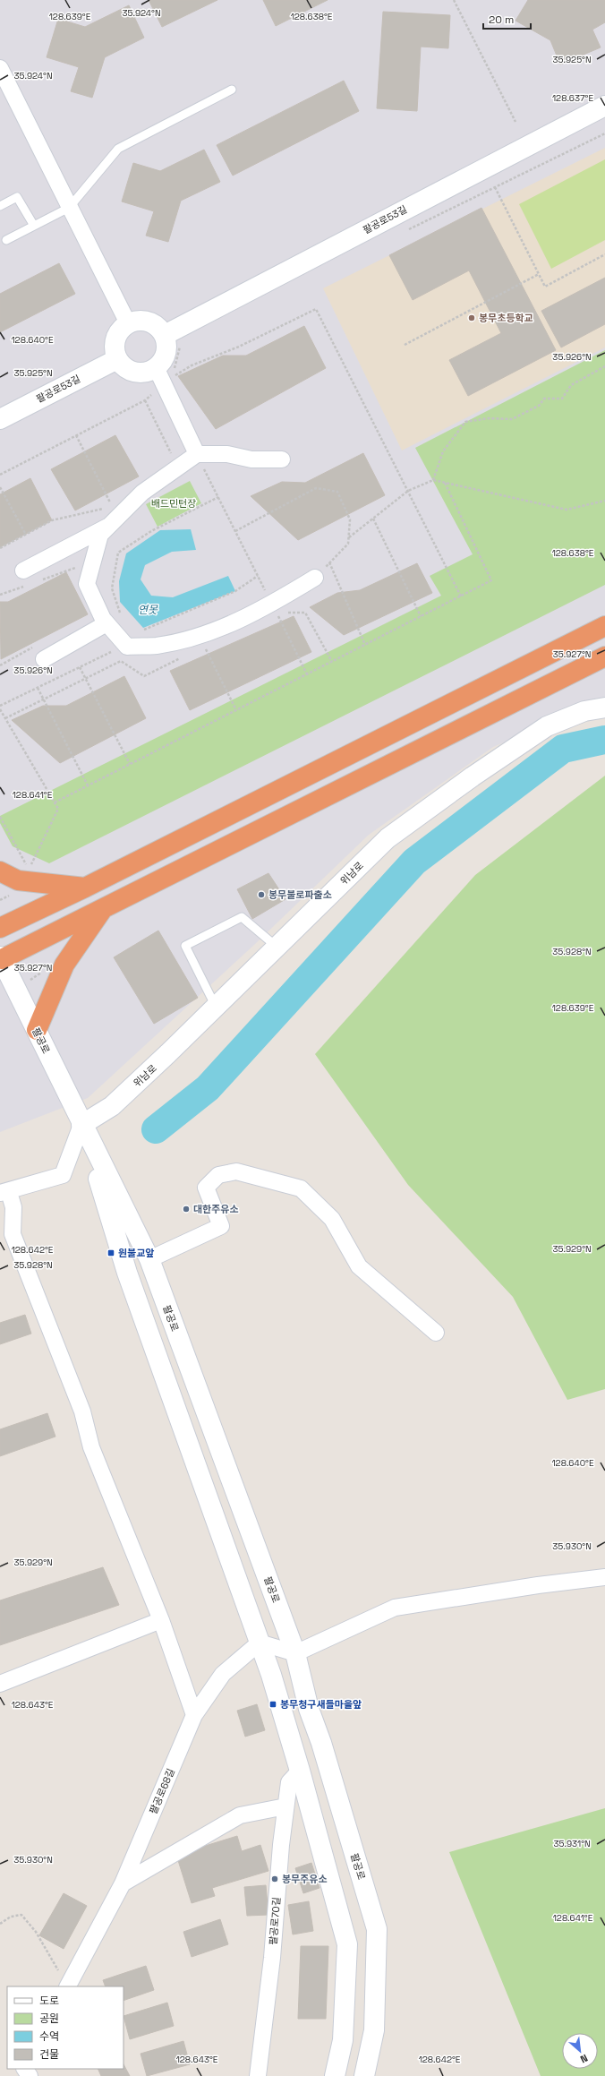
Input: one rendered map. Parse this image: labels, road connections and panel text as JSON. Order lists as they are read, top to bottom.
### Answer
{
  "streets": {
    "main road": ["팔공로53길", "위남로", "팔공로"],
    "street": ["팔공로68길", "팔공로70길"]
  },
  "crossings": [
    ["위남로", "팔공로"],
    ["팔공로", "팔공로68길"],
    ["팔공로", "팔공로70길"]
  ],
  "water": ["연못"],
  "parks": ["배드민턴장"],
  "places": {
    "other": [
      "봉무초등학교",
      "봉무불로파출소",
      "대한주유소",
      "봉무주유소"
    ],
    "transit": ["원불교앞", "봉무청구새들마을앞"]
  },
  "legend": [
    "도로",
    "공원",
    "수역",
    "건물"
  ],
  "scale_bar": "20 m",
  "north": "bottom right",
  "coordinates": [
    "35.924°N",
    "128.639°E",
    "128.638°E",
    "35.925°N",
    "128.637°E",
    "128.640°E",
    "35.926°N",
    "35.927°N",
    "128.641°E",
    "35.928°N",
    "35.929°N",
    "128.642°E",
    "35.930°N",
    "128.643°E",
    "35.931°N"
  ]
}
